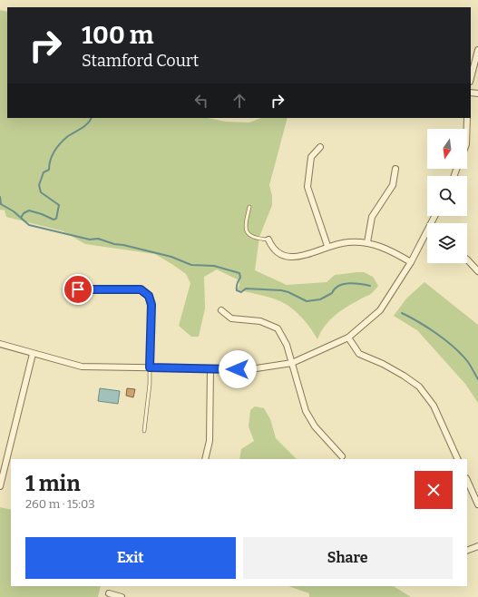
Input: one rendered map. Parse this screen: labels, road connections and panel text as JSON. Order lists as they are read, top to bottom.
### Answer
{
  "north": "bottom",
  "page": {
    "turn": ["100 m", "Stamford Court"],
    "heading": ["1 min", "260 m · 15:03"],
    "buttons": ["Exit", "Share"]
  }
}
